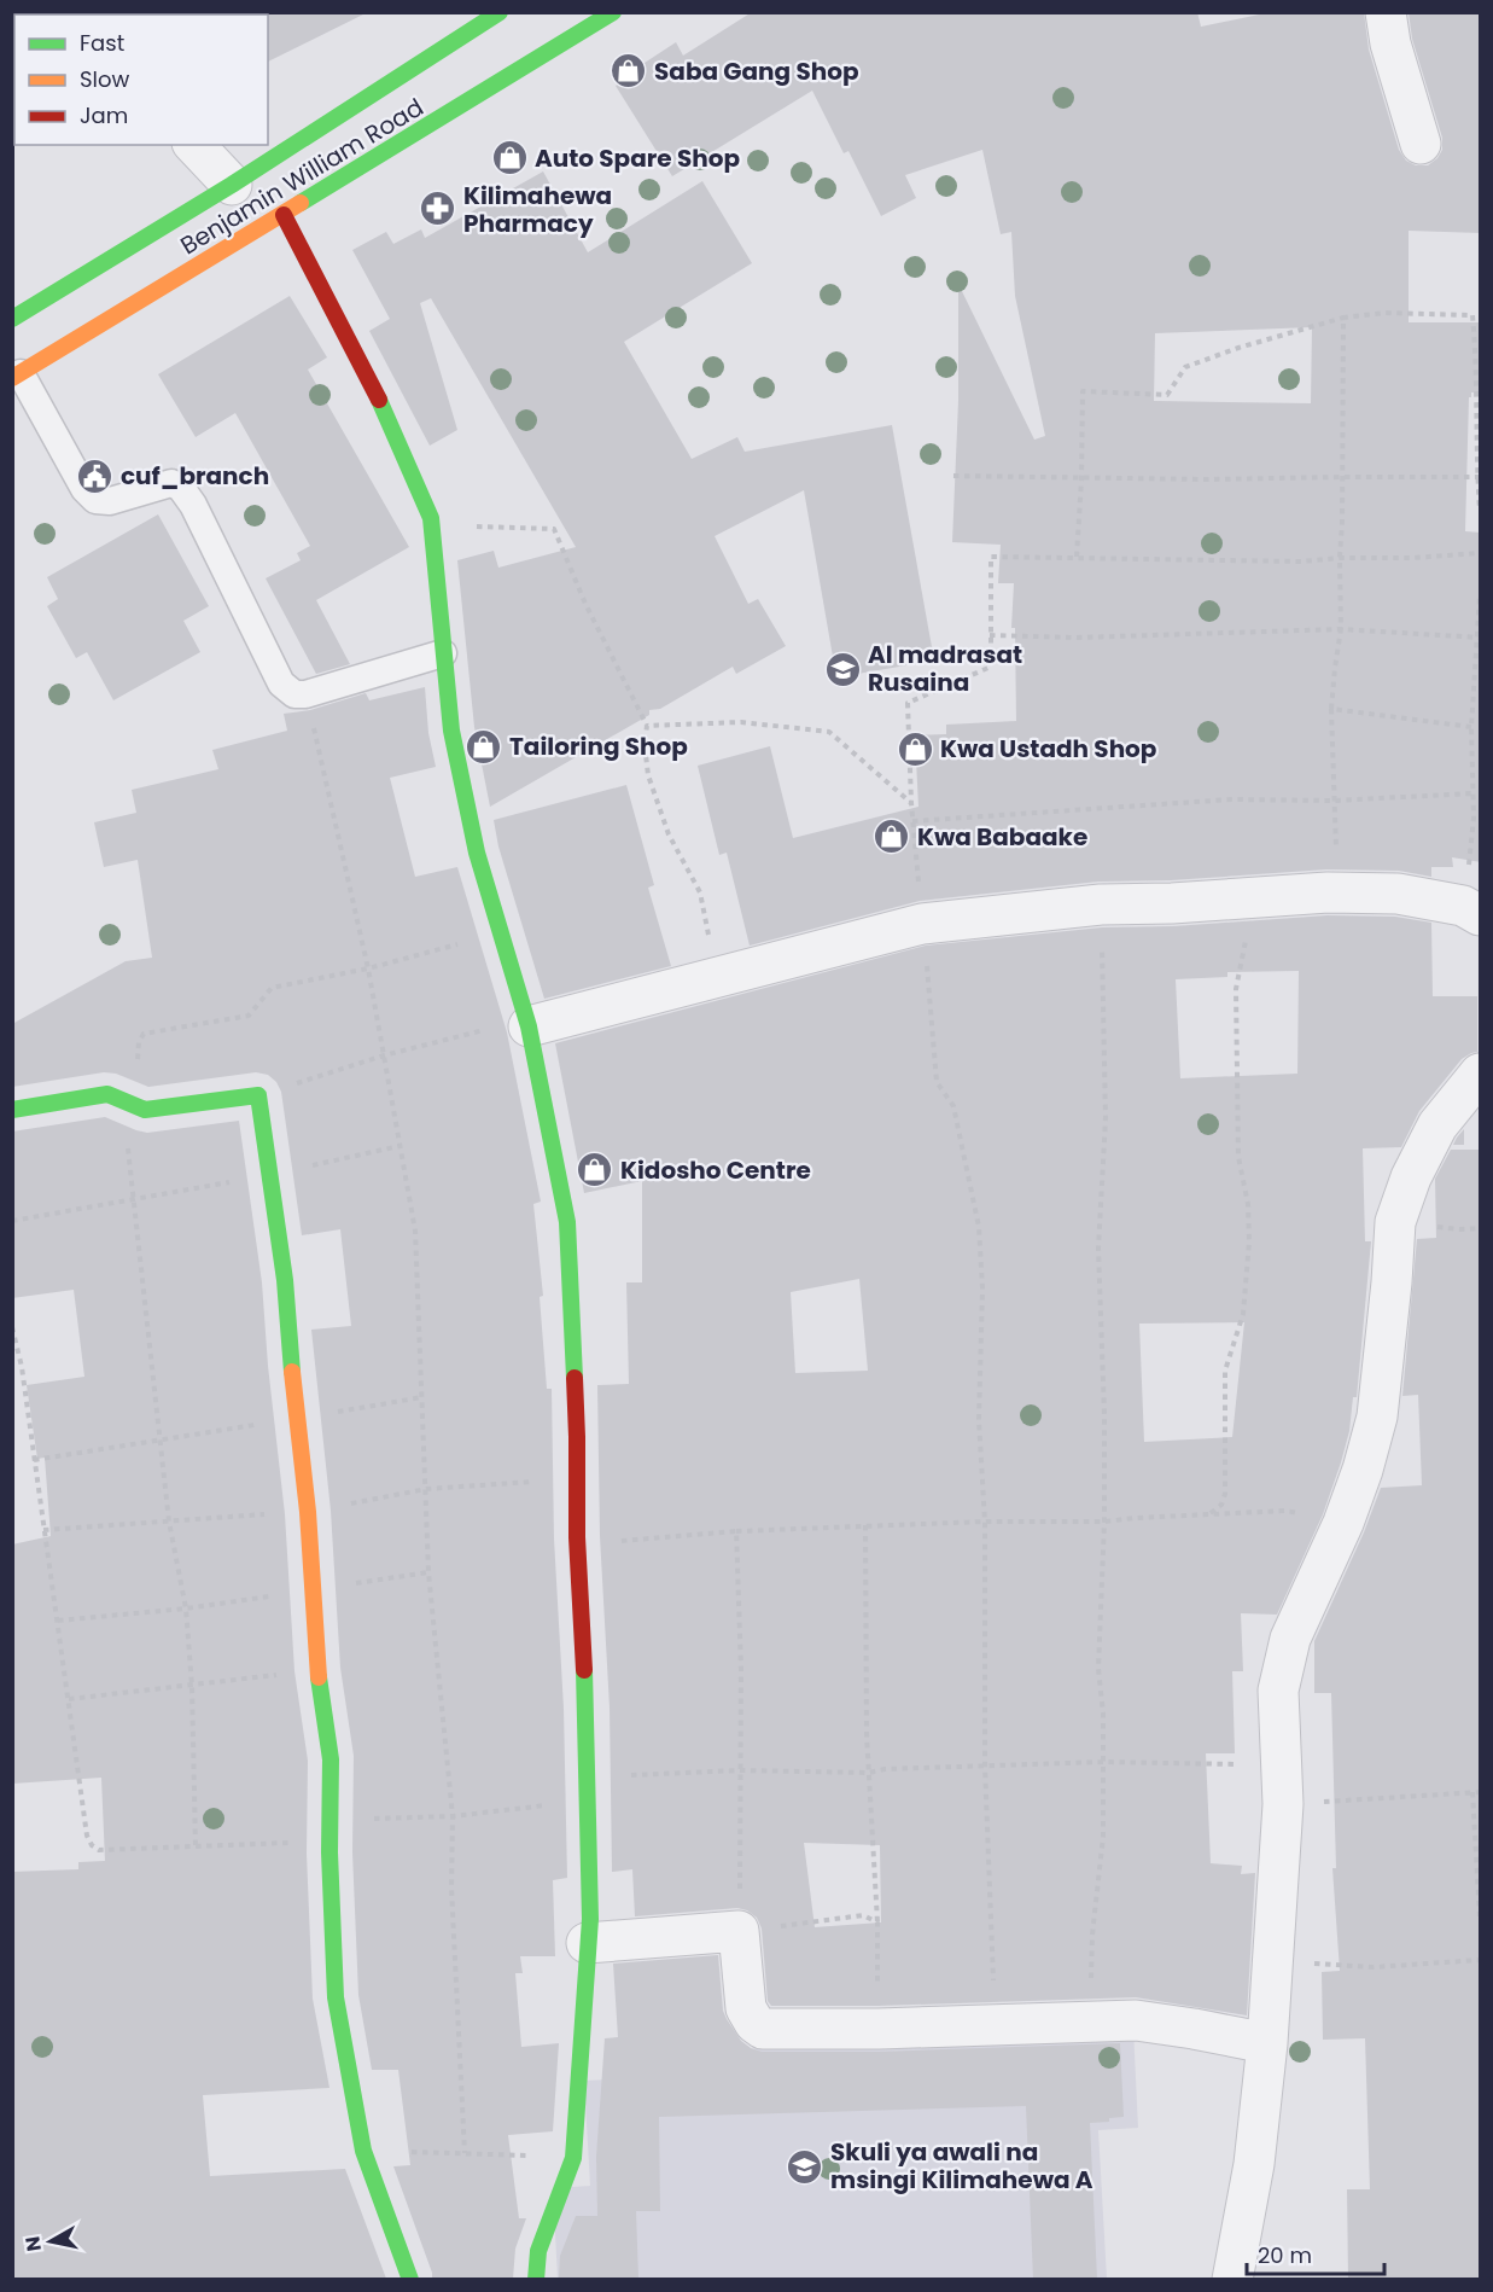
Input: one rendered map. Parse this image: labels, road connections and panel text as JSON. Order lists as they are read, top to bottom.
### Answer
{
  "streets": {
    "street": ["Benjamin William Road"]
  },
  "places": {
    "shop": [
      "Saba Gang Shop",
      "Auto Spare Shop",
      "Tailoring Shop",
      "Kwa Ustadh Shop",
      "Kwa Babaake",
      "Kidosho Centre"
    ],
    "pharmacy": ["Kilimahewa Pharmacy"],
    "public building": ["cuf_branch"],
    "school or university": ["Al madrasat Rusaina", "Skuli ya awali na msingi Kilimahewa A"]
  },
  "legend": ["Fast", "Slow", "Jam"],
  "scale_bar": "20 m",
  "north": "left"
}
